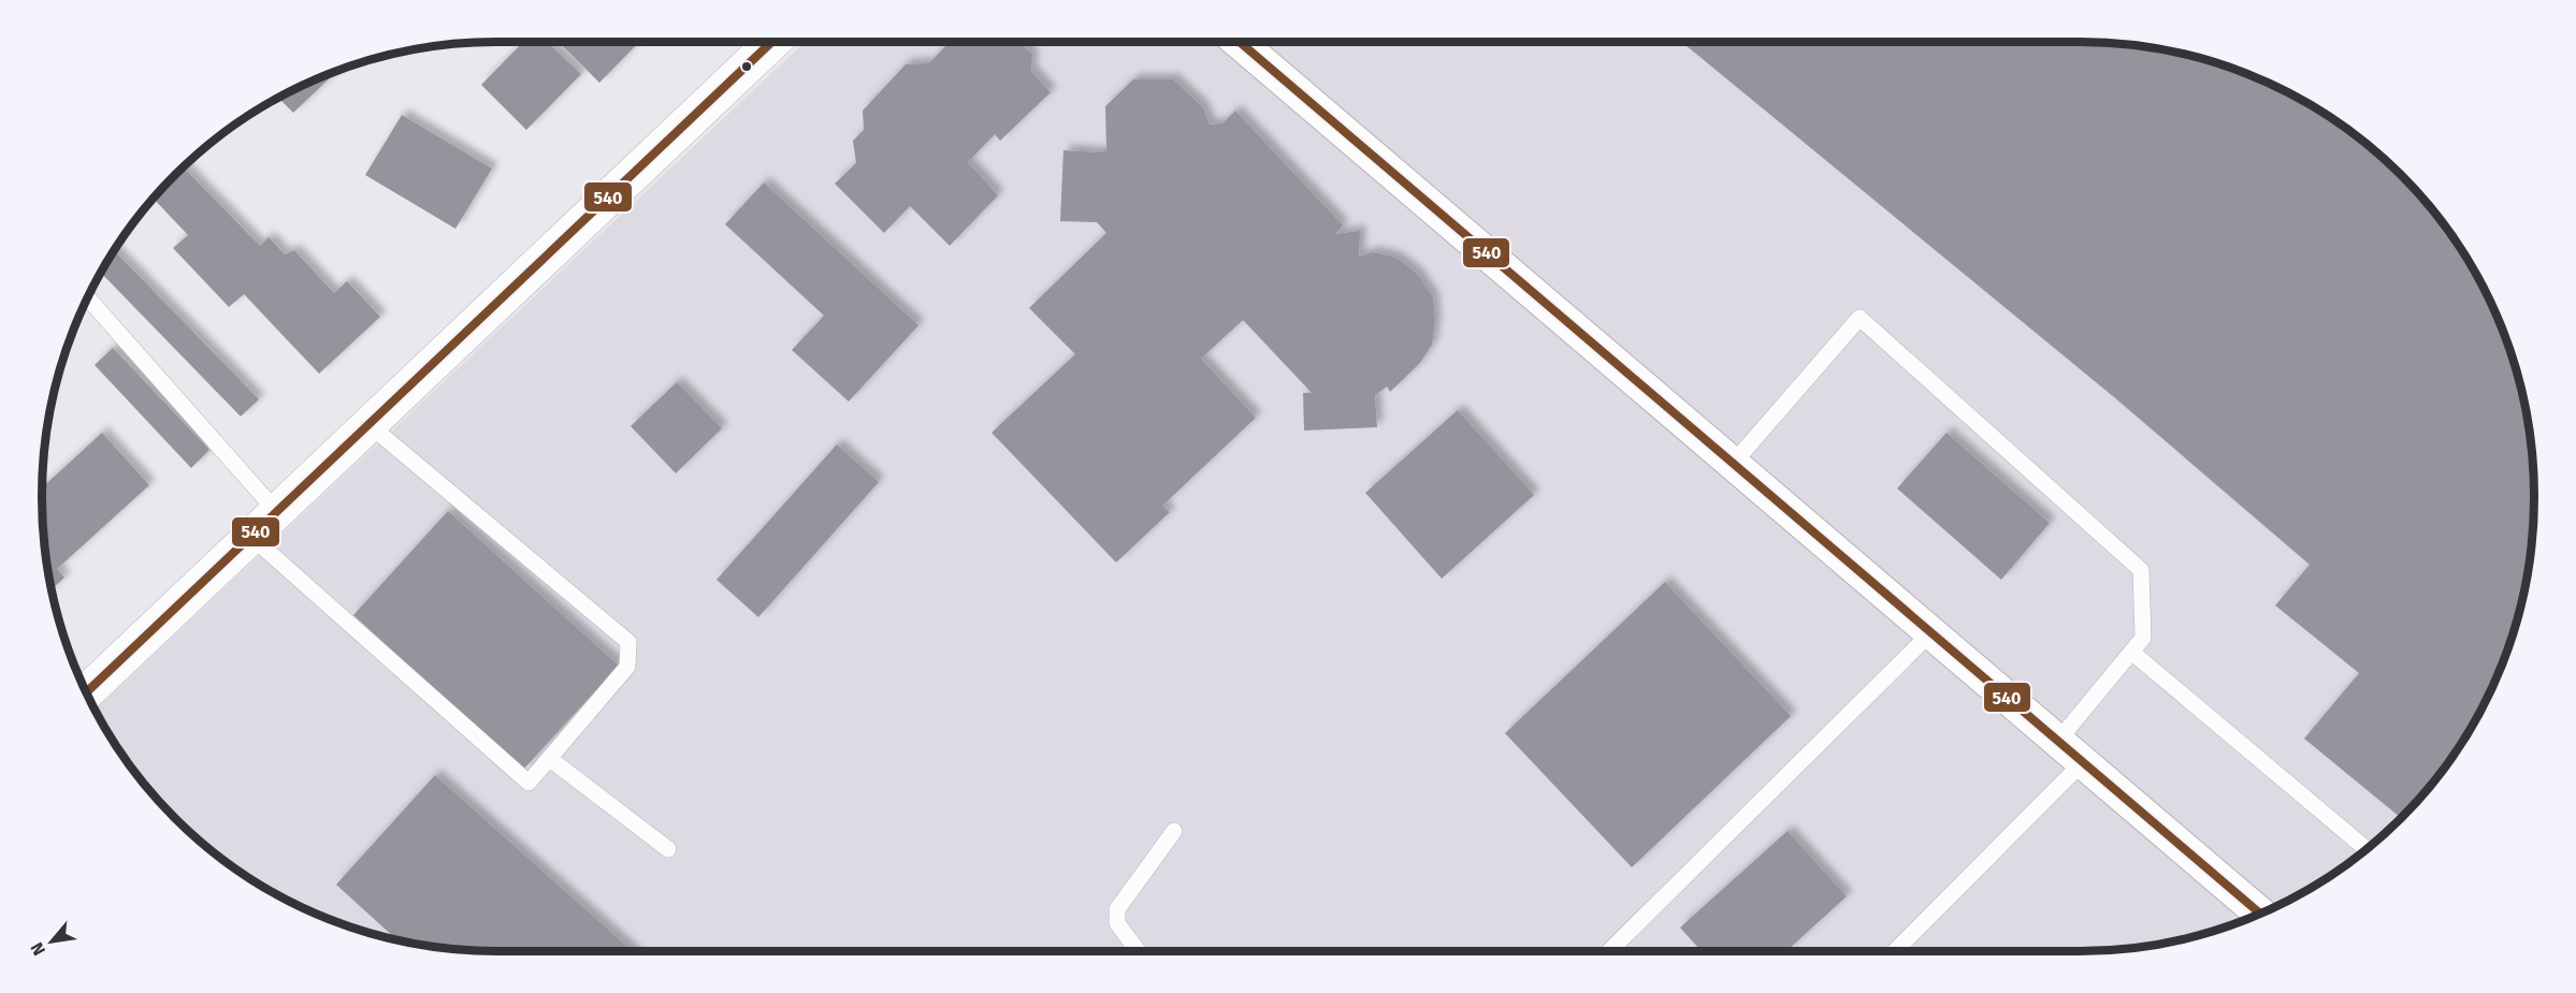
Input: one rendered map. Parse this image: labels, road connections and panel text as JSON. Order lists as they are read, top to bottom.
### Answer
{
  "lines": ["transit line 540"],
  "north": "bottom left"
}
